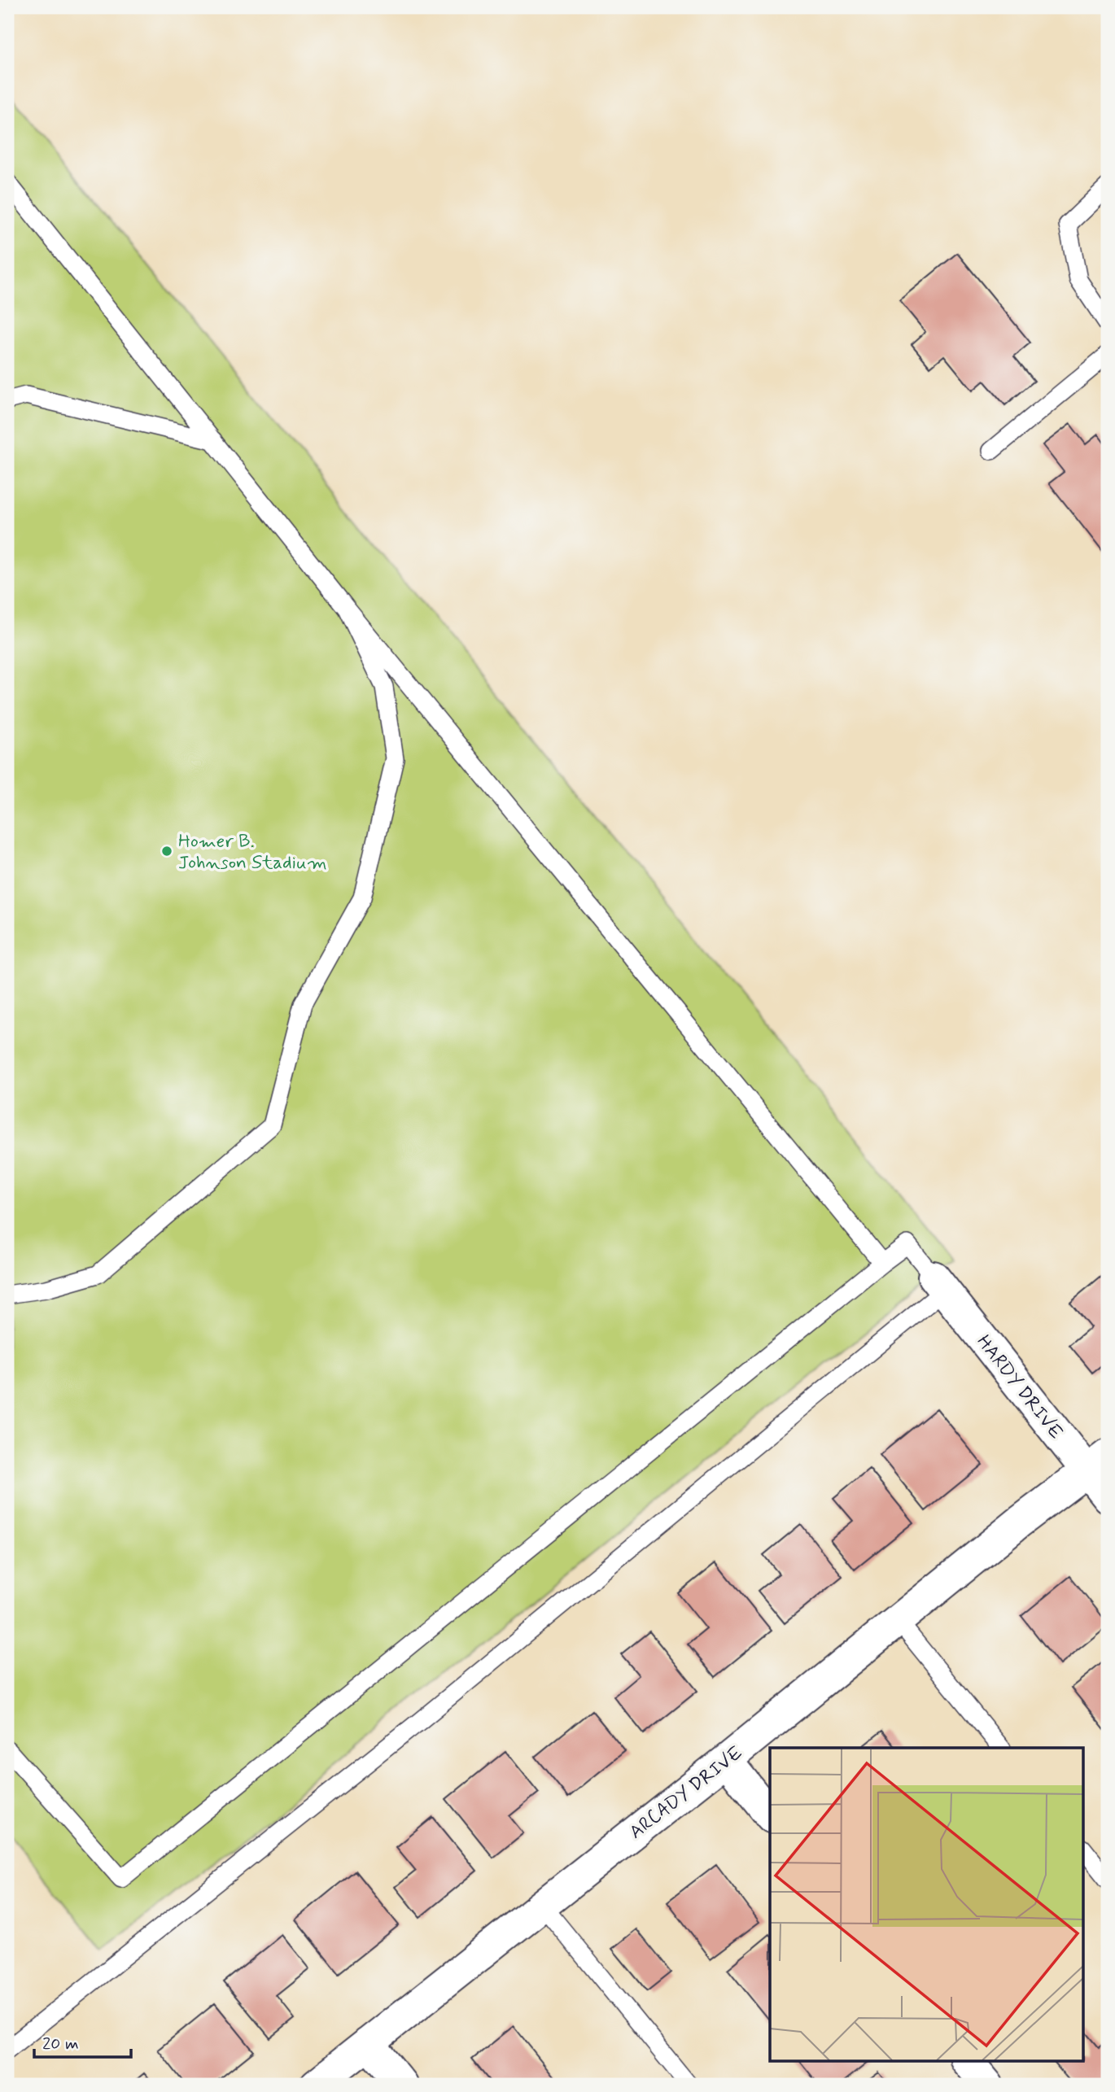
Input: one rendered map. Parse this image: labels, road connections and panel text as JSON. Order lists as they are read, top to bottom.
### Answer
{
  "streets": {
    "street": ["HARDY DRIVE", "ARCADY DRIVE"]
  },
  "crossings": [
    ["HARDY DRIVE", "ARCADY DRIVE"]
  ],
  "places": ["Homer B. Johnson Stadium"],
  "scale_bar": "20 m"
}
